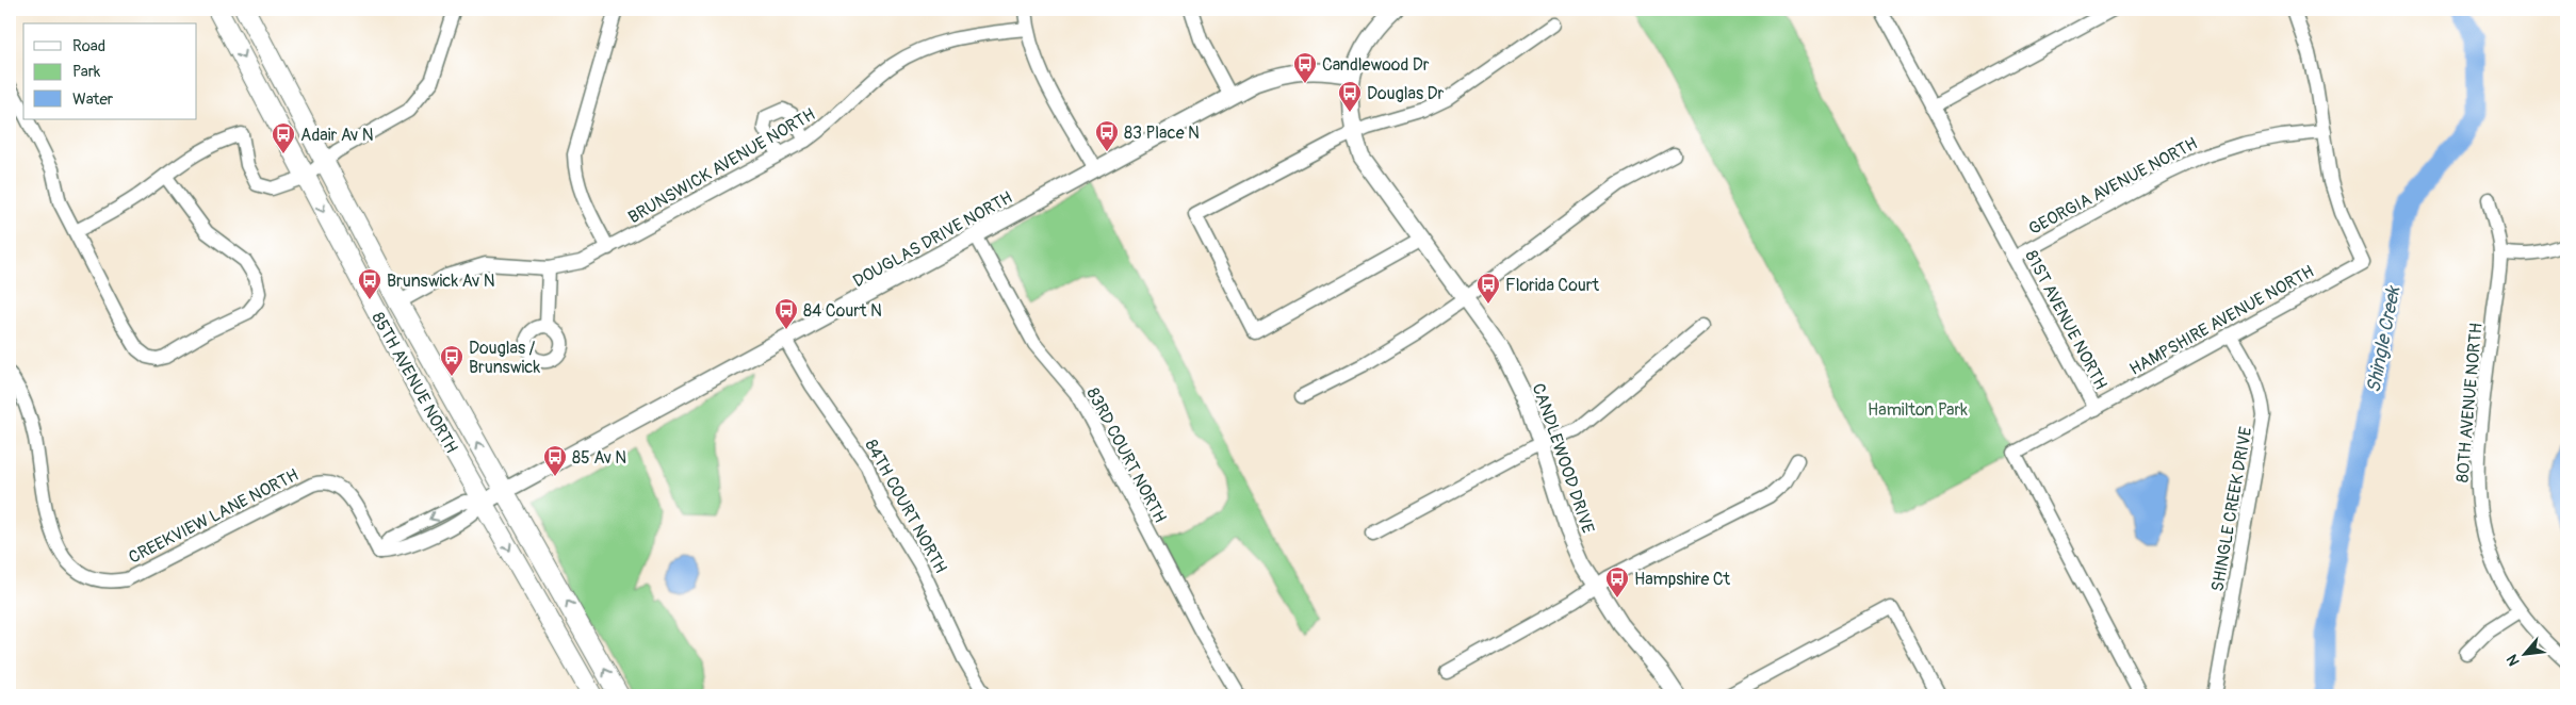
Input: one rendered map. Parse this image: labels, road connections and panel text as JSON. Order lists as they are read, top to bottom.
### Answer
{
  "streets": {
    "main road": ["85TH AVENUE NORTH"],
    "street": [
      "BRUNSWICK AVENUE NORTH",
      "GEORGIA AVENUE NORTH",
      "DOUGLAS DRIVE NORTH",
      "81ST AVENUE NORTH",
      "HAMPSHIRE AVENUE NORTH",
      "80TH AVENUE NORTH",
      "83RD COURT NORTH",
      "CANDLEWOOD DRIVE",
      "84TH COURT NORTH",
      "SHINGLE CREEK DRIVE",
      "CREEKVIEW LANE NORTH"
    ]
  },
  "crossings": [
    ["BRUNSWICK AVENUE NORTH", "85TH AVENUE NORTH"],
    ["GEORGIA AVENUE NORTH", "81ST AVENUE NORTH"],
    ["GEORGIA AVENUE NORTH", "HAMPSHIRE AVENUE NORTH"],
    ["DOUGLAS DRIVE NORTH", "85TH AVENUE NORTH"],
    ["DOUGLAS DRIVE NORTH", "83RD COURT NORTH"],
    ["DOUGLAS DRIVE NORTH", "CANDLEWOOD DRIVE"],
    ["DOUGLAS DRIVE NORTH", "84TH COURT NORTH"],
    ["DOUGLAS DRIVE NORTH", "CREEKVIEW LANE NORTH"],
    ["81ST AVENUE NORTH", "HAMPSHIRE AVENUE NORTH"],
    ["HAMPSHIRE AVENUE NORTH", "SHINGLE CREEK DRIVE"]
  ],
  "water": ["Shingle Creek"],
  "parks": ["Hamilton Park"],
  "places": {
    "bus stop": [
      "Candlewood Dr",
      "Douglas Dr",
      "83 Place N",
      "Adair Av N",
      "Brunswick Av N",
      "Florida Court",
      "84 Court N",
      "Douglas / Brunswick",
      "85 Av N",
      "Hampshire Ct"
    ]
  },
  "legend": ["Road", "Park", "Water"],
  "north": "bottom left"
}
